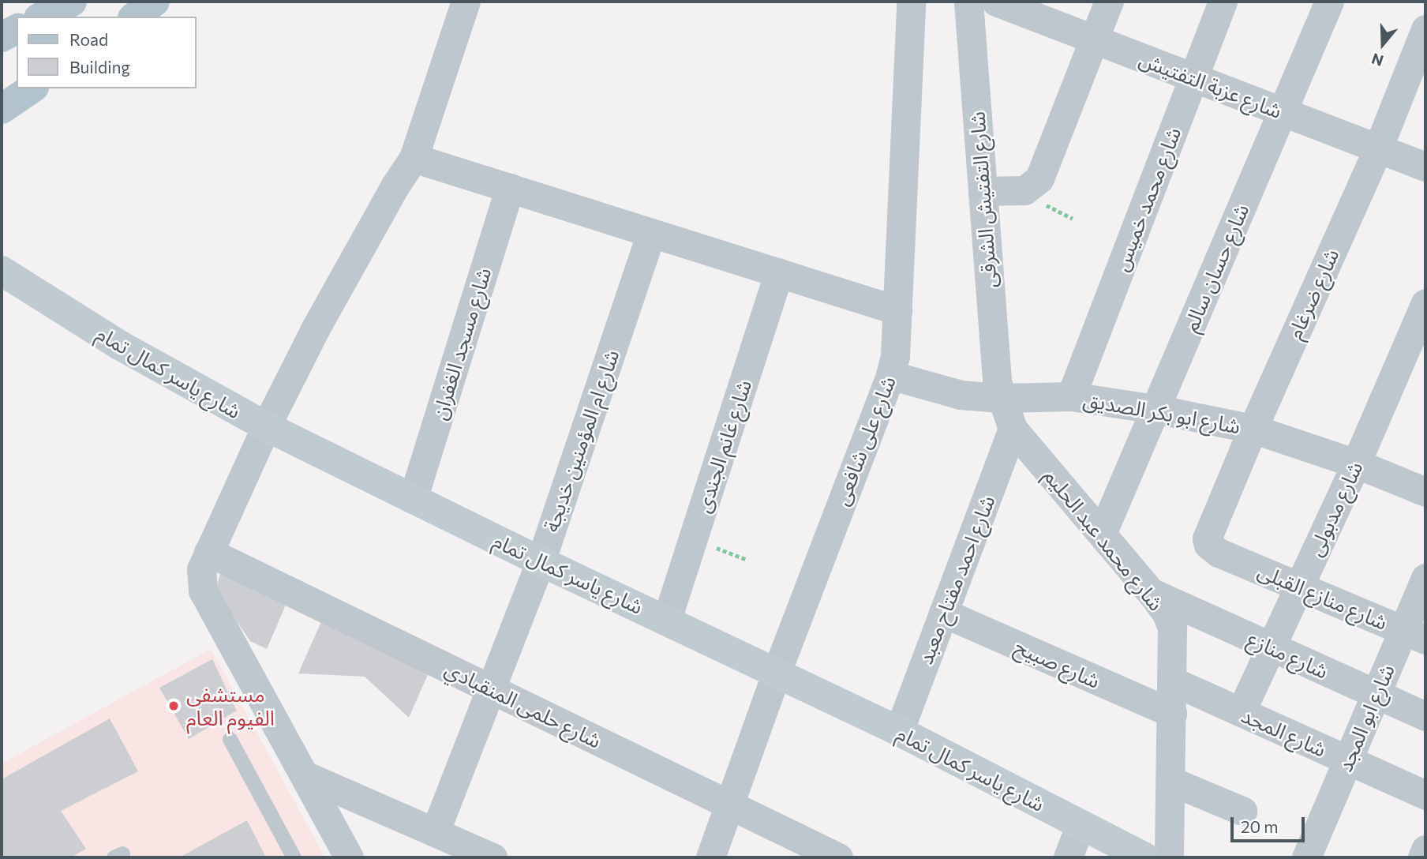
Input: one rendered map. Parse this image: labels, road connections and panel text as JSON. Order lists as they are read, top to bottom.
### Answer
{
  "streets": {
    "street": [
      "شارع عزبة التفتيش",
      "شارع محمد خميس",
      "شارع التفتيش الشرقى",
      "شارع حسان سالم",
      "شارع ضرغام",
      "شارع مسجد الغفران",
      "شارع ياسر كمال تمام",
      "شارع ابو بكر الصديق",
      "شارع ام المؤمنين خديجة",
      "شارع على شافعى",
      "شارع غانم الجندى",
      "شارع مدبولى",
      "شارع محمد عبد الحليم",
      "شارع احمد مفتاح معبد",
      "شارع منازع القبلى",
      "شارع منازع",
      "شارع صبيح",
      "شارع حلمى المنقبادي",
      "شارع ابو المجد",
      "شارع المجد"
    ]
  },
  "crossings": [
    ["شارع عزبة التفتيش", "شارع محمد خميس"],
    ["شارع عزبة التفتيش", "شارع حسان سالم"],
    ["شارع عزبة التفتيش", "شارع ضرغام"],
    ["شارع محمد خميس", "شارع ابو بكر الصديق"],
    ["شارع التفتيش الشرقى", "شارع ابو بكر الصديق"],
    ["شارع التفتيش الشرقى", "شارع محمد عبد الحليم"],
    ["شارع حسان سالم", "شارع ابو بكر الصديق"],
    ["شارع حسان سالم", "شارع محمد عبد الحليم"],
    ["شارع ضرغام", "شارع ابو بكر الصديق"],
    ["شارع ضرغام", "شارع منازع القبلى"],
    ["شارع مسجد الغفران", "شارع ياسر كمال تمام"],
    ["شارع ياسر كمال تمام", "شارع ام المؤمنين خديجة"],
    ["شارع ياسر كمال تمام", "شارع على شافعى"],
    ["شارع ياسر كمال تمام", "شارع غانم الجندى"],
    ["شارع ياسر كمال تمام", "شارع احمد مفتاح معبد"],
    ["شارع ابو بكر الصديق", "شارع على شافعى"],
    ["شارع ابو بكر الصديق", "شارع مدبولى"],
    ["شارع ابو بكر الصديق", "شارع محمد عبد الحليم"],
    ["شارع ام المؤمنين خديجة", "شارع حلمى المنقبادي"],
    ["شارع على شافعى", "شارع حلمى المنقبادي"],
    ["شارع مدبولى", "شارع منازع القبلى"],
    ["شارع مدبولى", "شارع منازع"],
    ["شارع مدبولى", "شارع المجد"],
    ["شارع محمد عبد الحليم", "شارع احمد مفتاح معبد"],
    ["شارع محمد عبد الحليم", "شارع منازع"],
    ["شارع محمد عبد الحليم", "شارع صبيح"],
    ["شارع محمد عبد الحليم", "شارع المجد"],
    ["شارع احمد مفتاح معبد", "شارع صبيح"],
    ["شارع منازع القبلى", "شارع ابو المجد"],
    ["شارع منازع", "شارع ابو المجد"],
    ["شارع ابو المجد", "شارع المجد"]
  ],
  "places": ["مستشفى الفيوم العام"],
  "legend": ["Road", "Building"],
  "scale_bar": "20 m",
  "north": "bottom"
}
